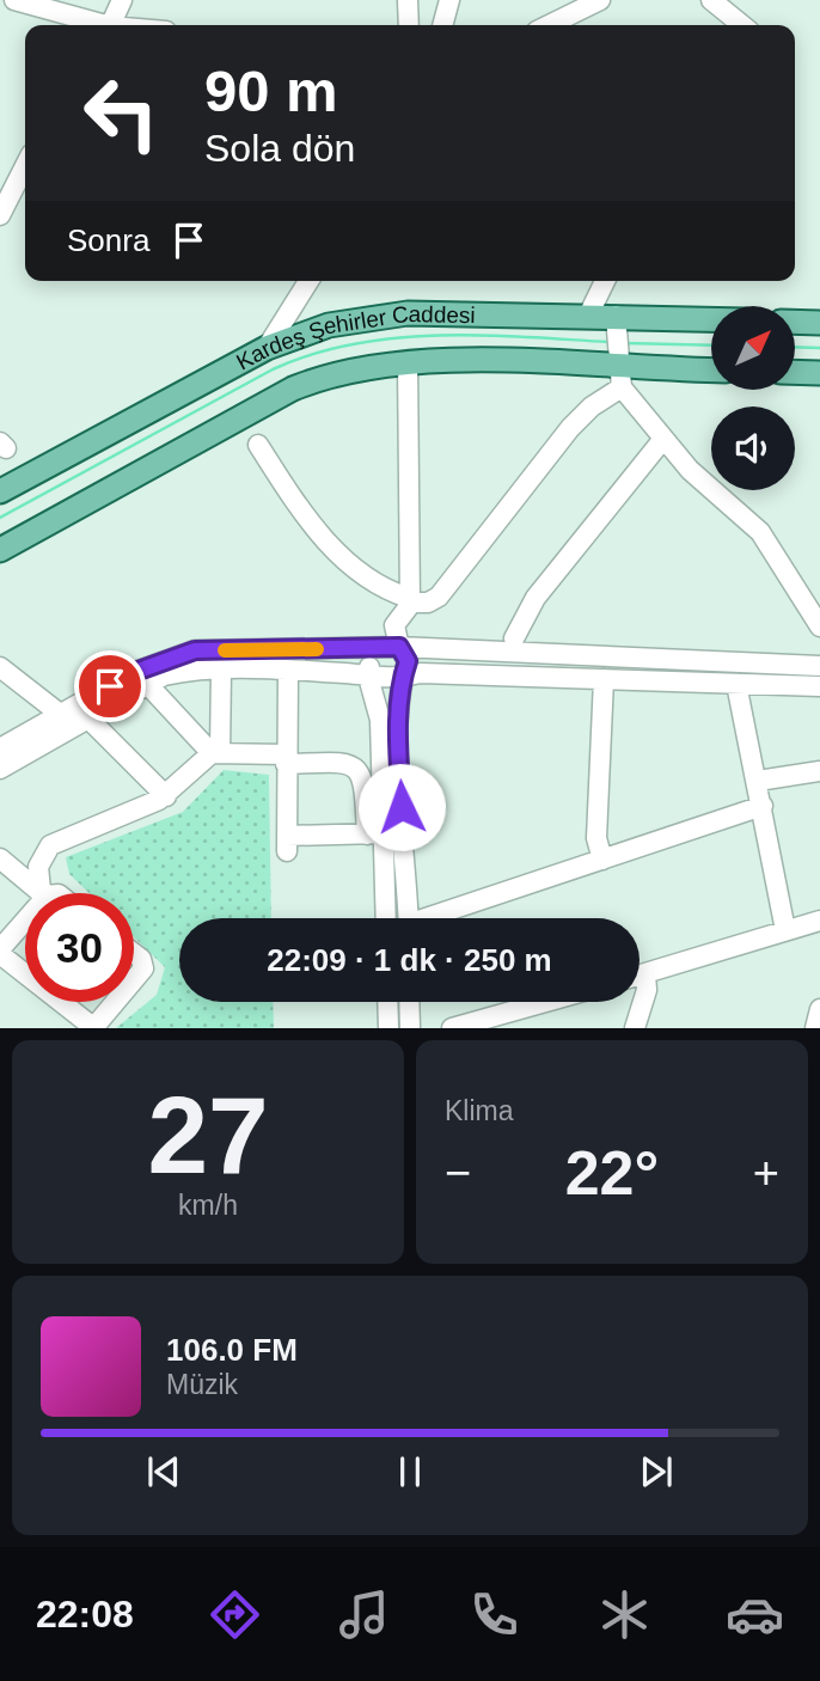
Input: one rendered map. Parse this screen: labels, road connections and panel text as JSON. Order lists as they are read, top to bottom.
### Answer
{
  "streets": {
    "main road": ["Kardeş Şehirler Caddesi"]
  },
  "north": "top right",
  "page": {
    "turn": ["90 m", "Sola dön"],
    "then": "Sonra",
    "limit": "30",
    "trip": "22:09 · 1 dk · 250 m",
    "tile": [
      ["27", "km/h"],
      "Klima"
    ],
    "heat": ["−", "22°", "+"],
    "song": ["106.0 FM", "Müzik"],
    "tabs": "22:08"
  }
}
